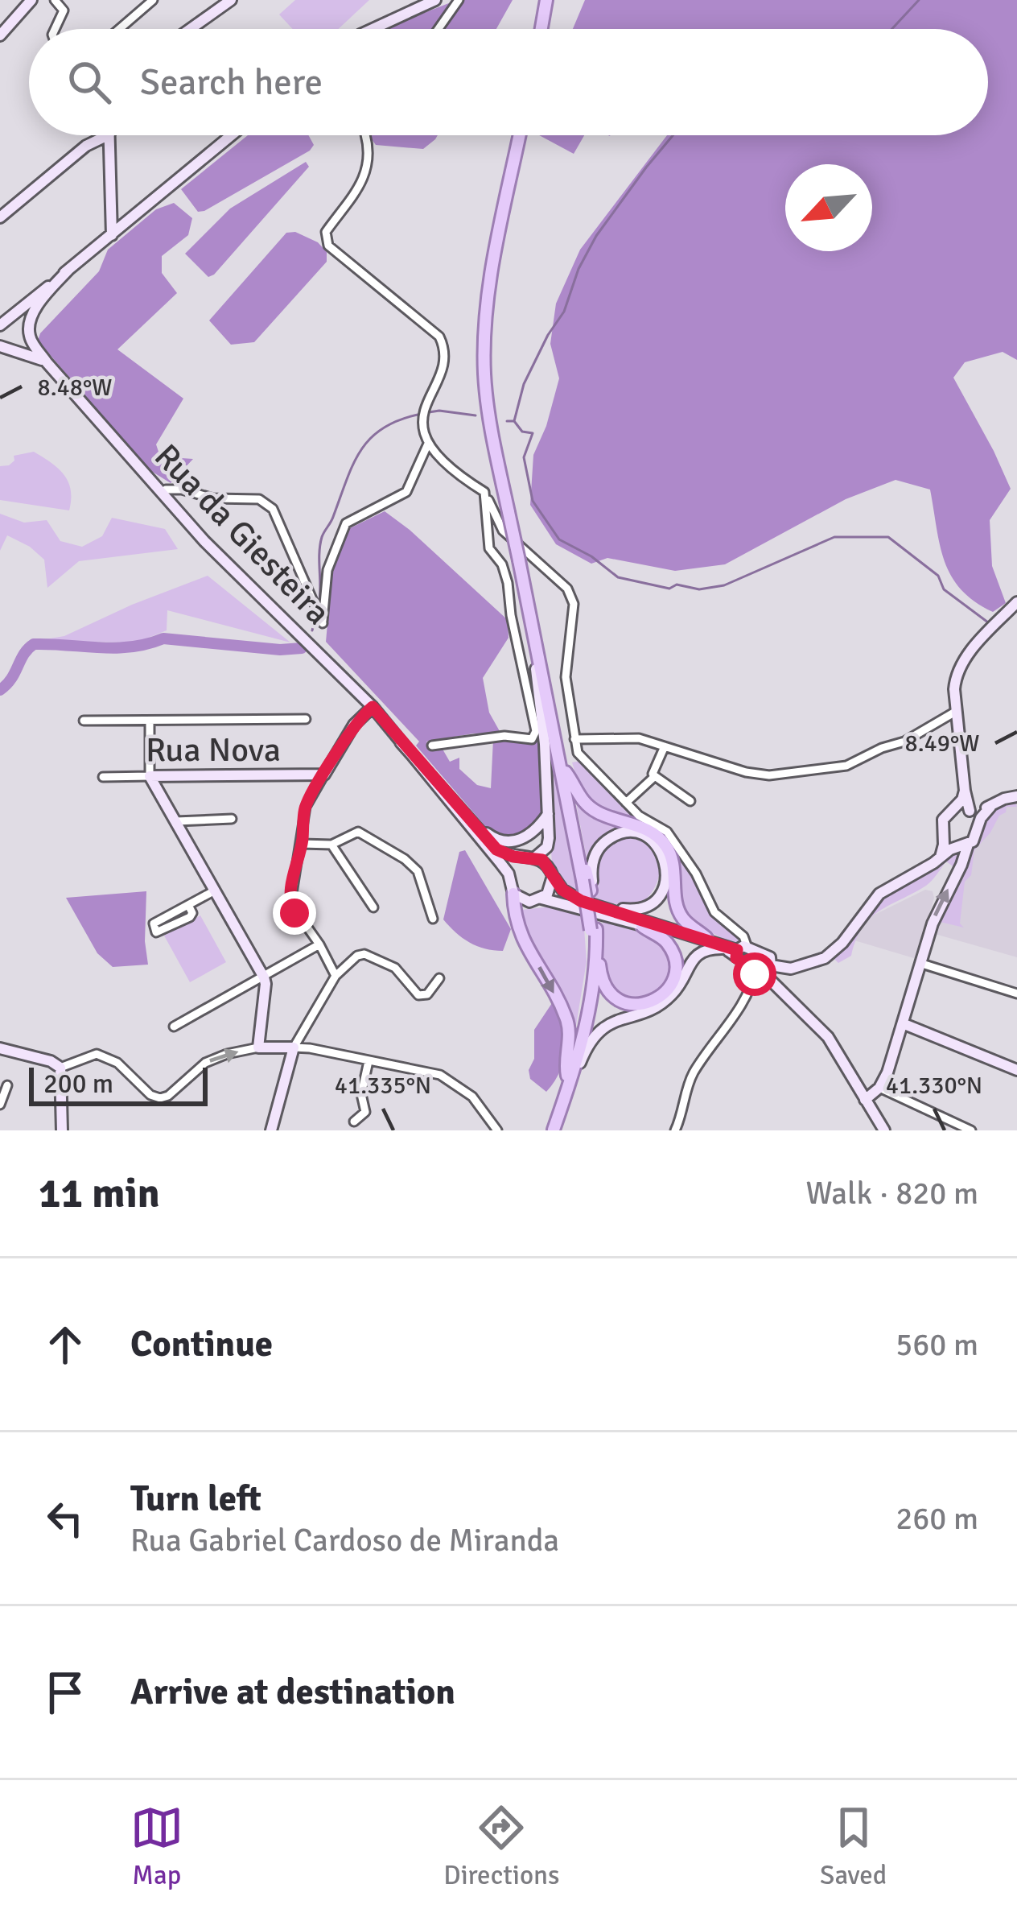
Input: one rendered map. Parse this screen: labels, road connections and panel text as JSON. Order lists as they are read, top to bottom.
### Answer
{
  "streets": {
    "main road": ["Rua da Giesteira", "Rua Nova"]
  },
  "scale_bar": "200 m",
  "north": "bottom left",
  "page": {
    "search": "Search here",
    "scale": "200 m",
    "heading": ["11 min", "Walk · 820 m"],
    "list": [
      ["Continue", "560 m"],
      ["Turn left", "Rua Gabriel Cardoso de Miranda", "260 m"],
      "Arrive at destination"
    ],
    "nav": ["Map", "Directions", "Saved"]
  },
  "coordinates": [
    "8.48°W",
    "8.49°W",
    "41.335°N",
    "41.330°N"
  ]
}
